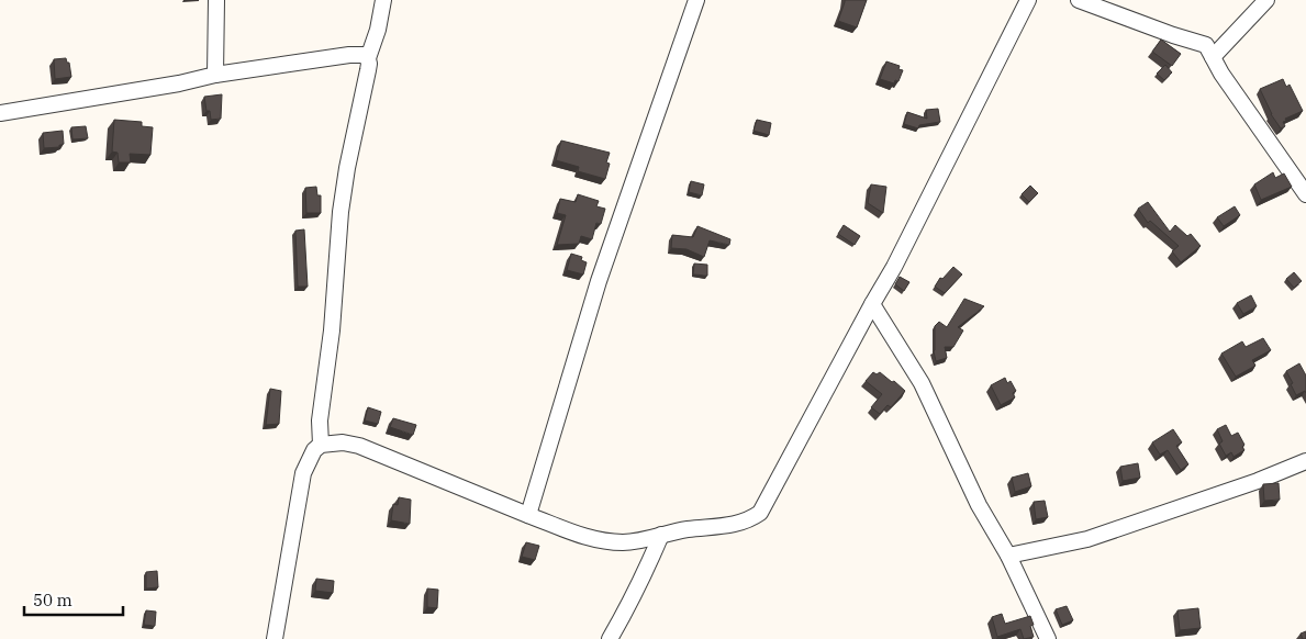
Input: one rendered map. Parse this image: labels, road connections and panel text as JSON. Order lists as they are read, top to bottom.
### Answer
{
  "scale_bar": "50 m"
}
